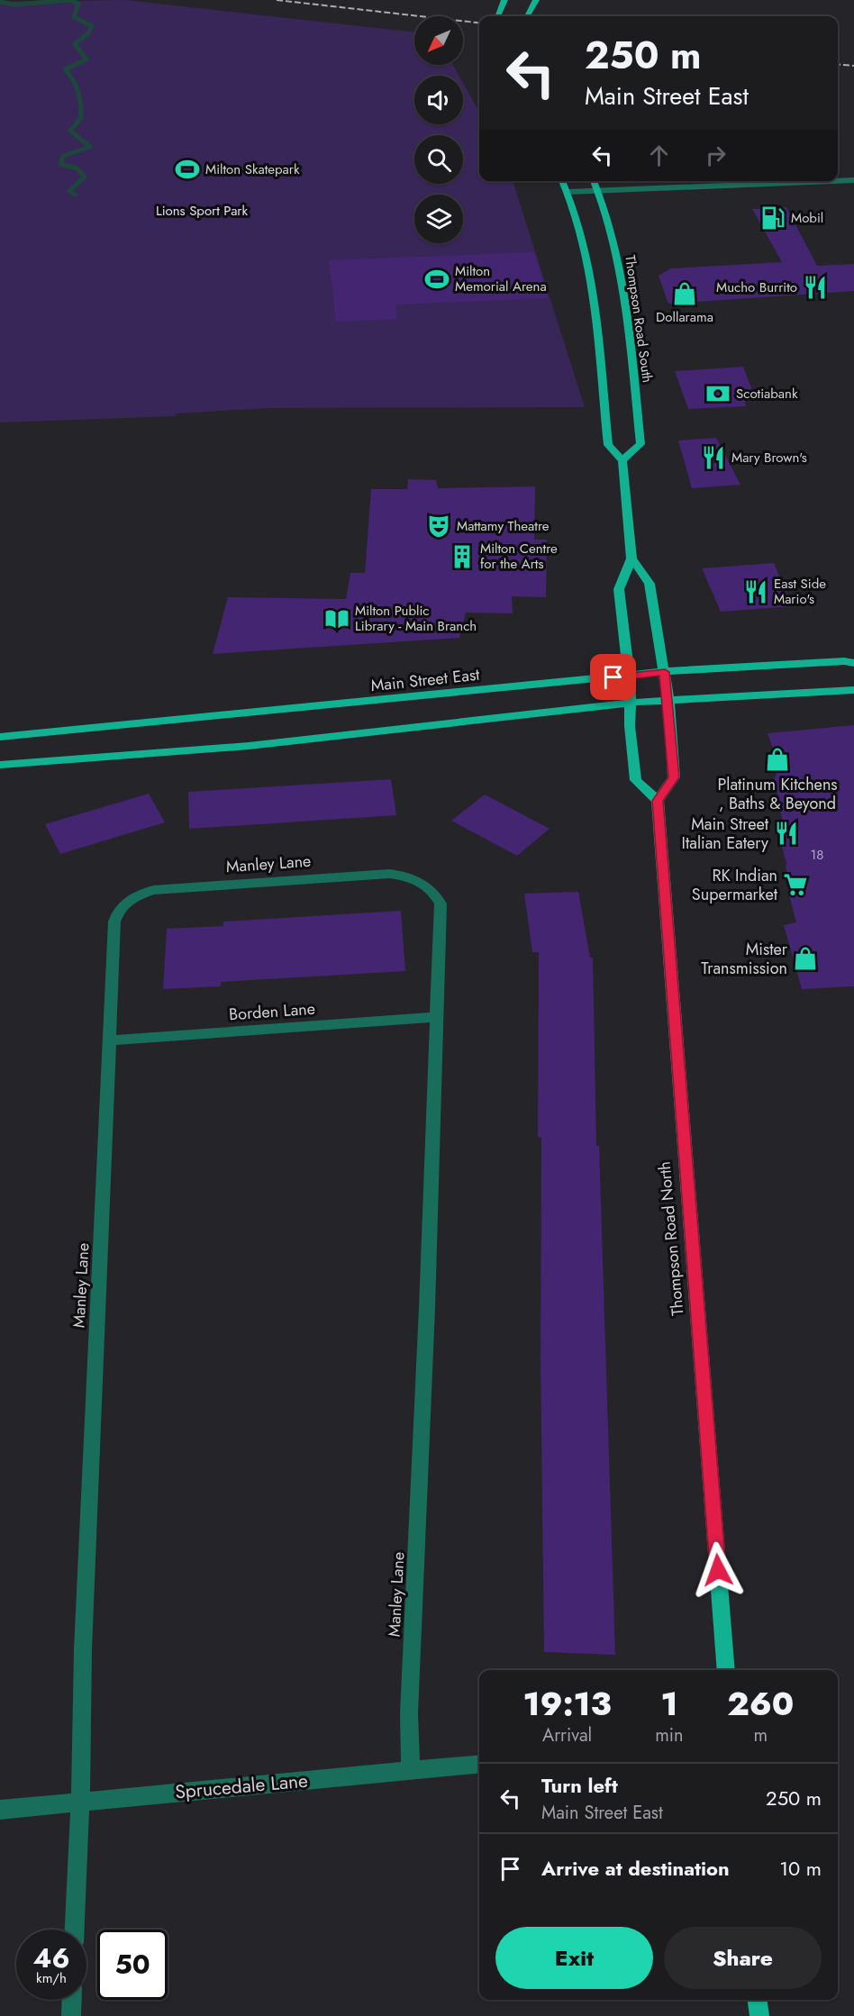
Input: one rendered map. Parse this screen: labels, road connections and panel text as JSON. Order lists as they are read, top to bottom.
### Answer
{
  "streets": {
    "main road": ["Thompson Road South", "Main Street East", "Thompson Road North"],
    "street": ["Manley Lane", "Borden Lane", "Sprucedale Lane"]
  },
  "crossings": [
    ["Manley Lane", "Borden Lane"],
    ["Manley Lane", "Sprucedale Lane"]
  ],
  "parks": ["Lions Sport Park"],
  "places": {
    "sports": ["Milton Skatepark", "Milton Memorial Arena"],
    "fuel station": ["Mobil"],
    "restaurant": [
      "Mucho Burrito",
      "Mary Brown's",
      "East Side Mario's",
      "Main Street Italian Eatery"
    ],
    "shop": ["Dollarama", "Platinum Kitchens , Baths & Beyond", "Mister Transmission"],
    "bank": ["Scotiabank"],
    "theatre": ["Mattamy Theatre"],
    "building": ["Milton Centre for the Arts"],
    "library": ["Milton Public Library - Main Branch"],
    "supermarket": ["RK Indian Supermarket"]
  },
  "house_numbers": ["18"],
  "north": "bottom left",
  "page": {
    "turn": ["250 m", "Main Street East"],
    "eta": [
      "19:13",
      "Arrival",
      "1",
      "min",
      "260",
      "m"
    ],
    "list": [
      {
        "name": "Turn left",
        "note": "Main Street East",
        "value": "250 m"
      },
      {
        "name": "Arrive at destination",
        "value": "10 m"
      }
    ],
    "buttons": ["Exit", "Share"],
    "speed": "46 km/h",
    "limit": "50"
  }
}
